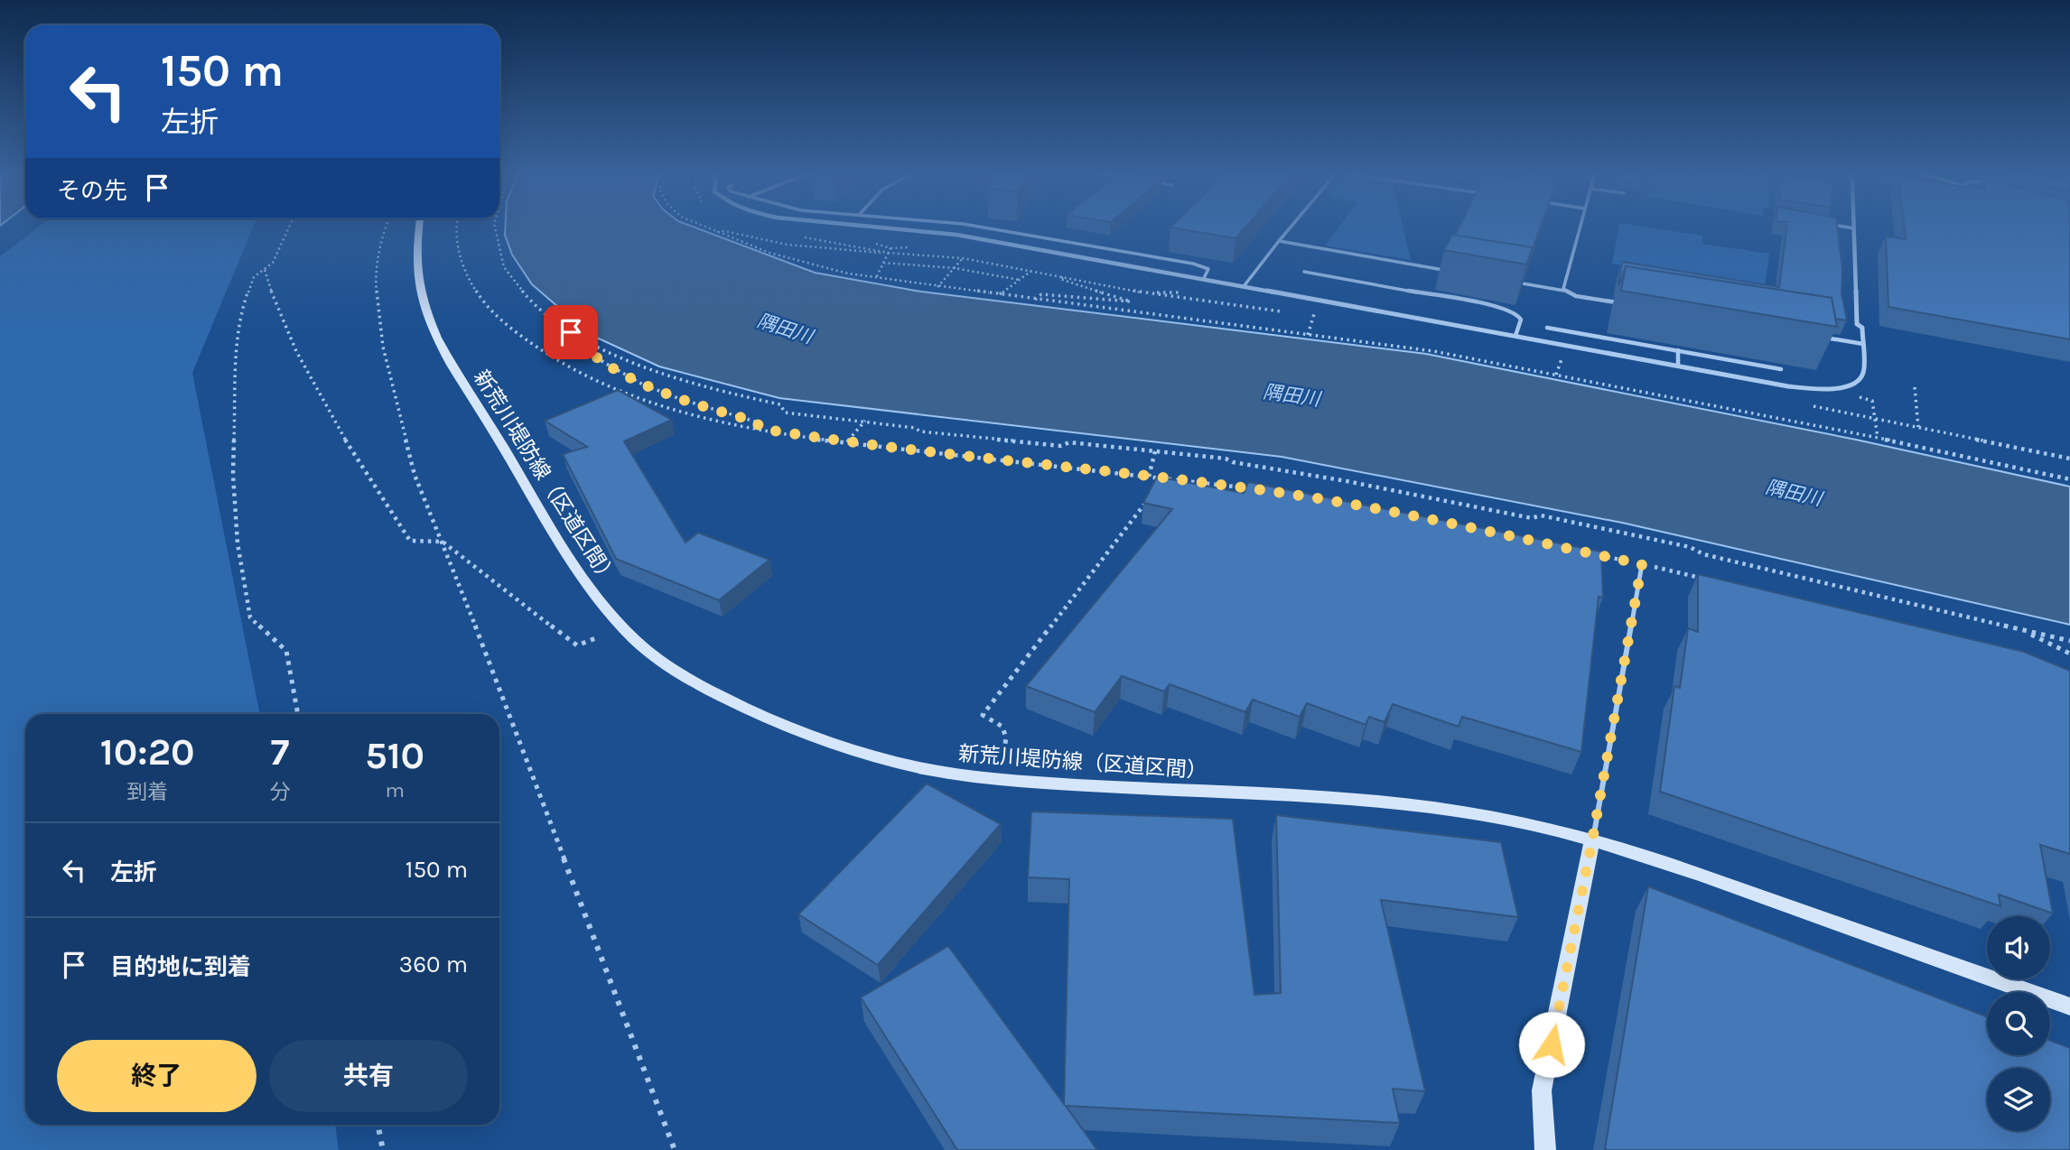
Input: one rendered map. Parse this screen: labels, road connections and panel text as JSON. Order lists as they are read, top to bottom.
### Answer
{
  "streets": {
    "street": ["新荒川堤防線（区道区間）"]
  },
  "water": ["隅田川"],
  "page": {
    "turn": ["150 m", "左折"],
    "then": "その先",
    "eta": [
      "10:20",
      "到着",
      "7",
      "分",
      "510",
      "m"
    ],
    "list": [
      {
        "name": "左折",
        "value": "150 m"
      },
      {
        "name": "目的地に到着",
        "value": "360 m"
      }
    ],
    "buttons": ["終了", "共有"]
  }
}
